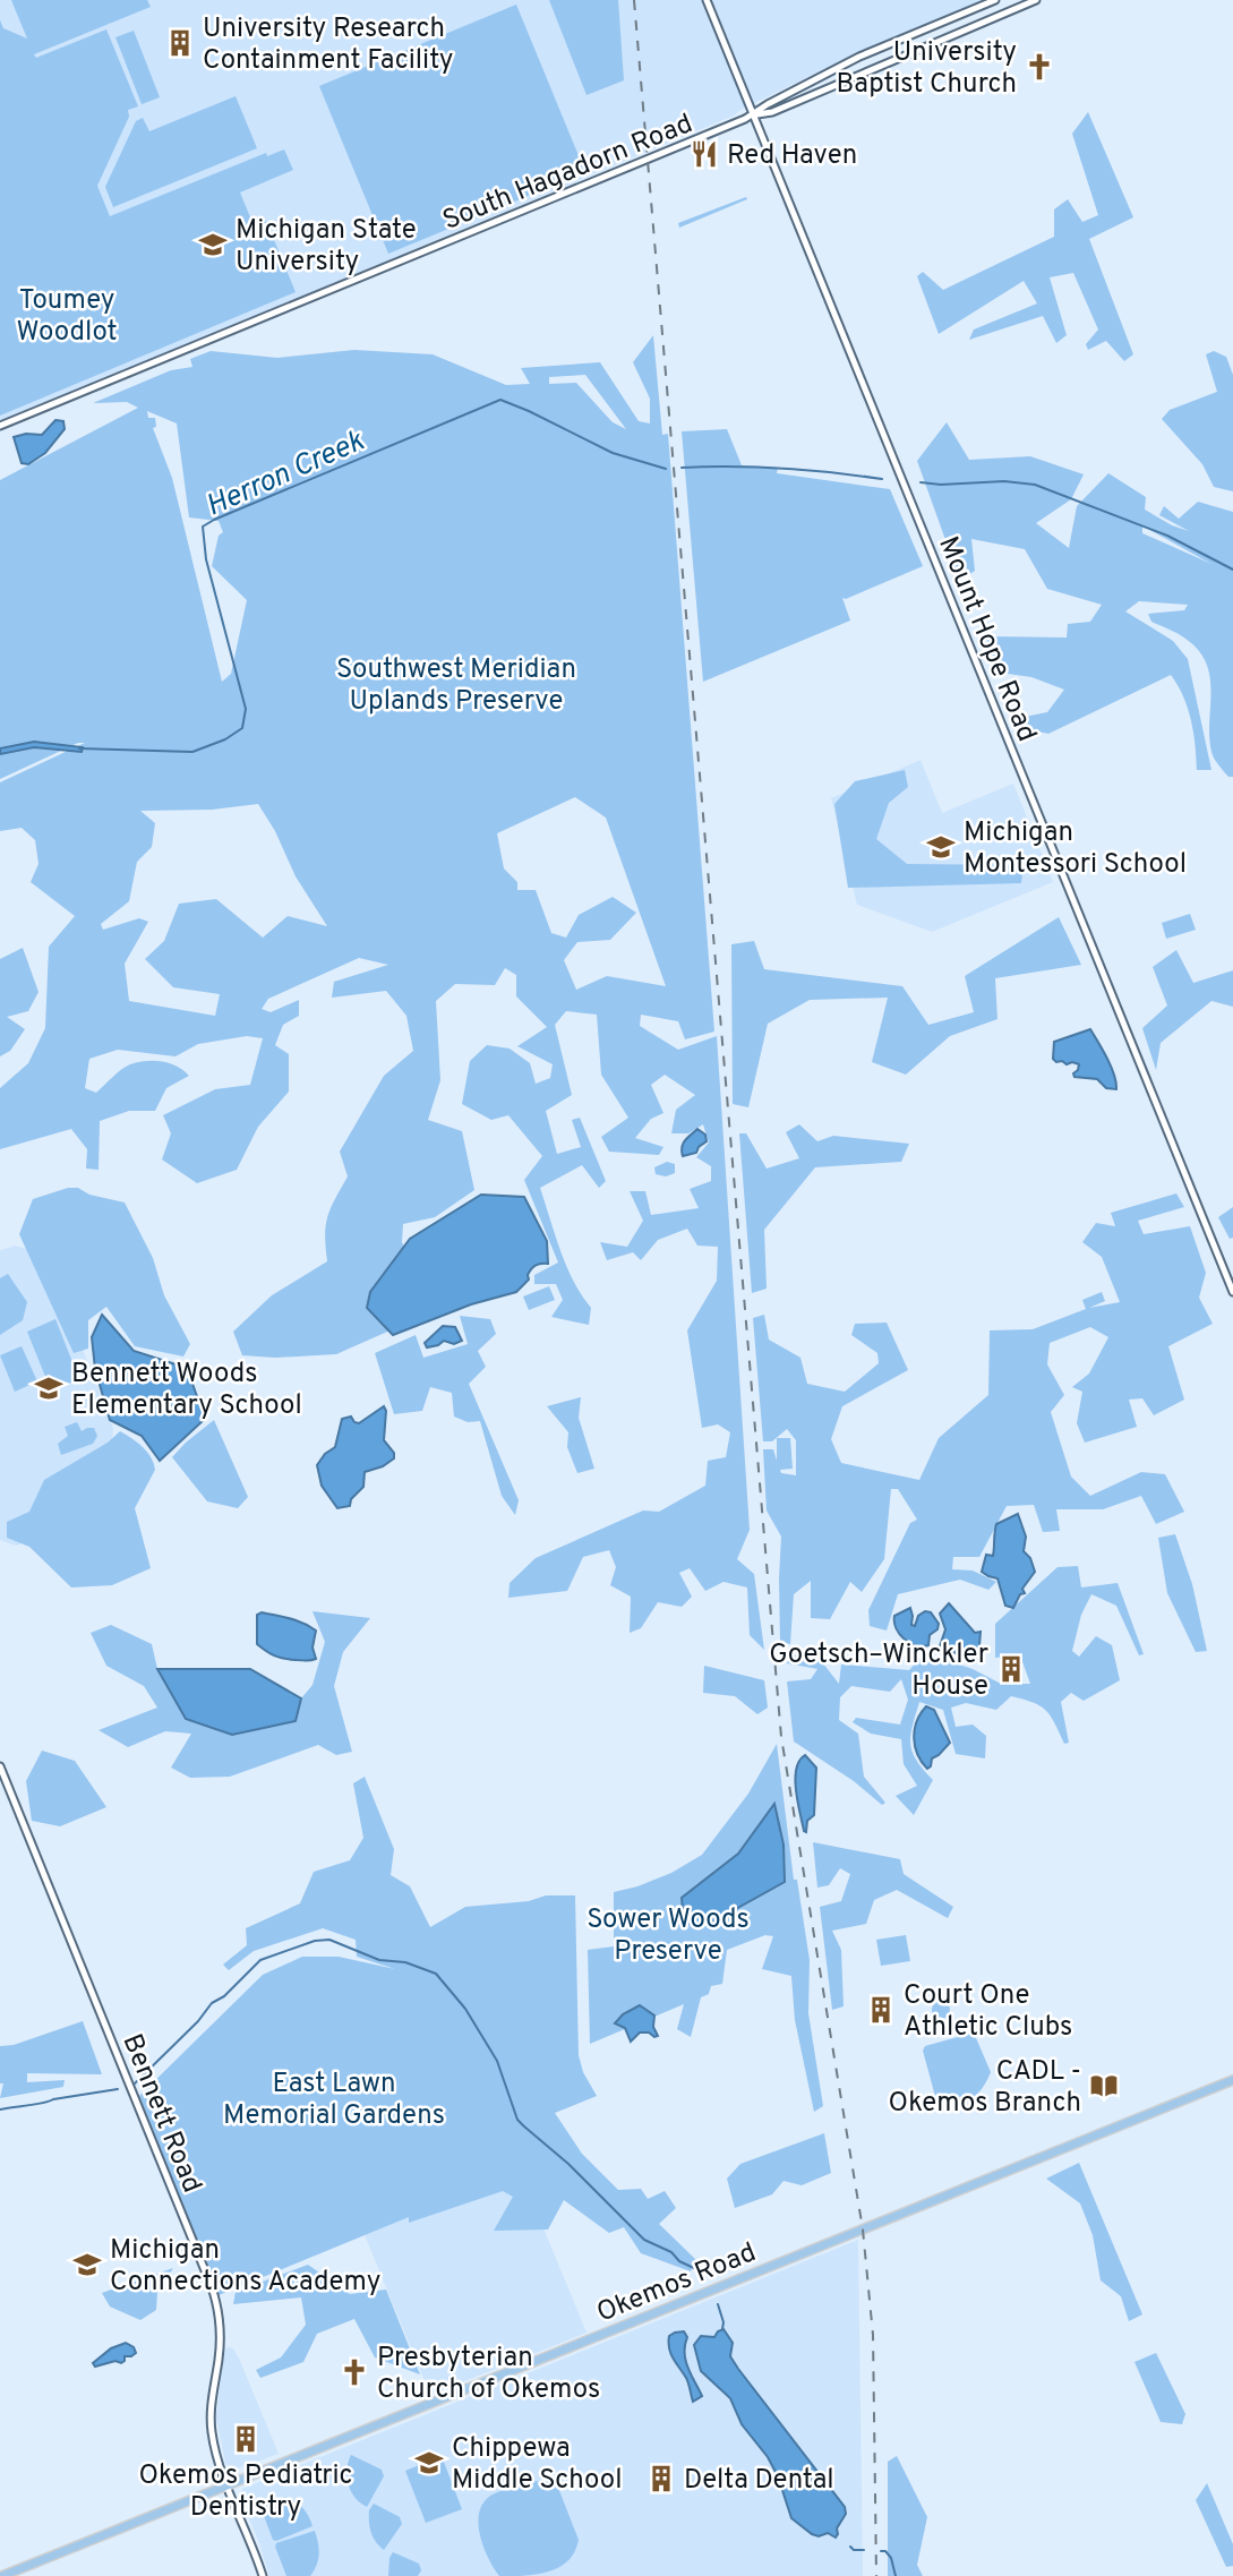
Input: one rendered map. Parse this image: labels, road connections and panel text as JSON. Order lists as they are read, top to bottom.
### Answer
{
  "streets": {
    "main road": ["Okemos Road"],
    "street": ["South Hagadorn Road", "Mount Hope Road", "Bennett Road"]
  },
  "crossings": [
    ["South Hagadorn Road", "Mount Hope Road"],
    ["Bennett Road", "Okemos Road"]
  ],
  "water": ["Herron Creek"],
  "parks": [
    "Toumey Woodlot",
    "Southwest Meridian Uplands Preserve",
    "Sower Woods Preserve",
    "East Lawn Memorial Gardens"
  ],
  "places": {
    "building": [
      "University Research Containment Facility",
      "Goetsch–Winckler House",
      "Court One Athletic Clubs",
      "Okemos Pediatric Dentistry",
      "Delta Dental"
    ],
    "church": ["University Baptist Church", "Presbyterian Church of Okemos"],
    "restaurant": ["Red Haven"],
    "school or university": [
      "Michigan State University",
      "Michigan Montessori School",
      "Bennett Woods Elementary School",
      "Michigan Connections Academy",
      "Chippewa Middle School"
    ],
    "library": ["CADL - Okemos Branch"]
  }
}
